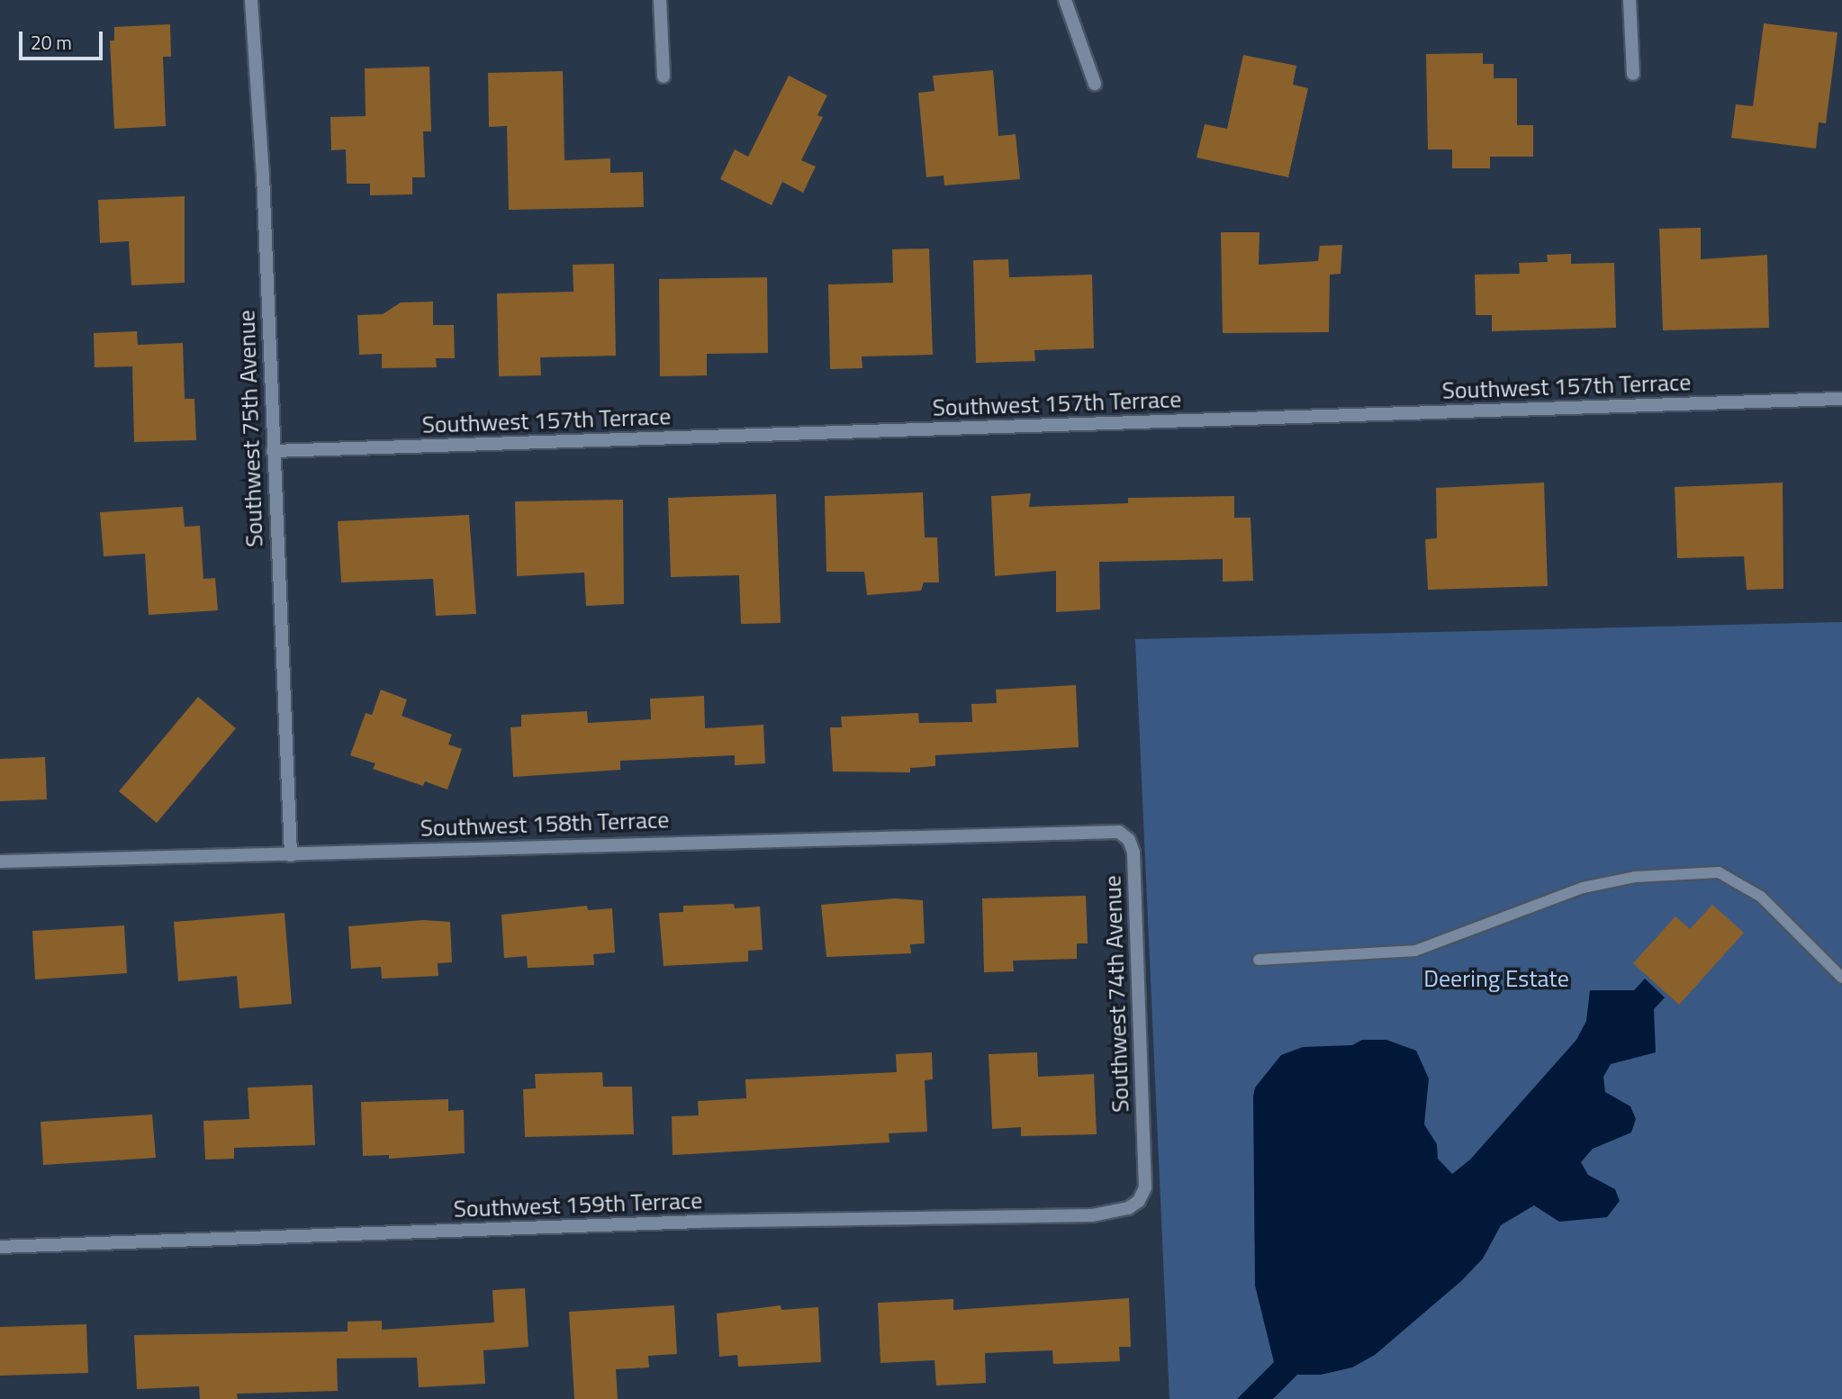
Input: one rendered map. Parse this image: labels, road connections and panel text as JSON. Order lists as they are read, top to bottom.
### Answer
{
  "streets": {
    "street": [
      "Southwest 157th Terrace",
      "Southwest 75th Avenue",
      "Southwest 158th Terrace",
      "Southwest 74th Avenue",
      "Southwest 159th Terrace"
    ]
  },
  "crossings": [
    ["Southwest 157th Terrace", "Southwest 75th Avenue"],
    ["Southwest 75th Avenue", "Southwest 158th Terrace"],
    ["Southwest 158th Terrace", "Southwest 74th Avenue"],
    ["Southwest 74th Avenue", "Southwest 159th Terrace"]
  ],
  "parks": ["Deering Estate"],
  "scale_bar": "20 m"
}
